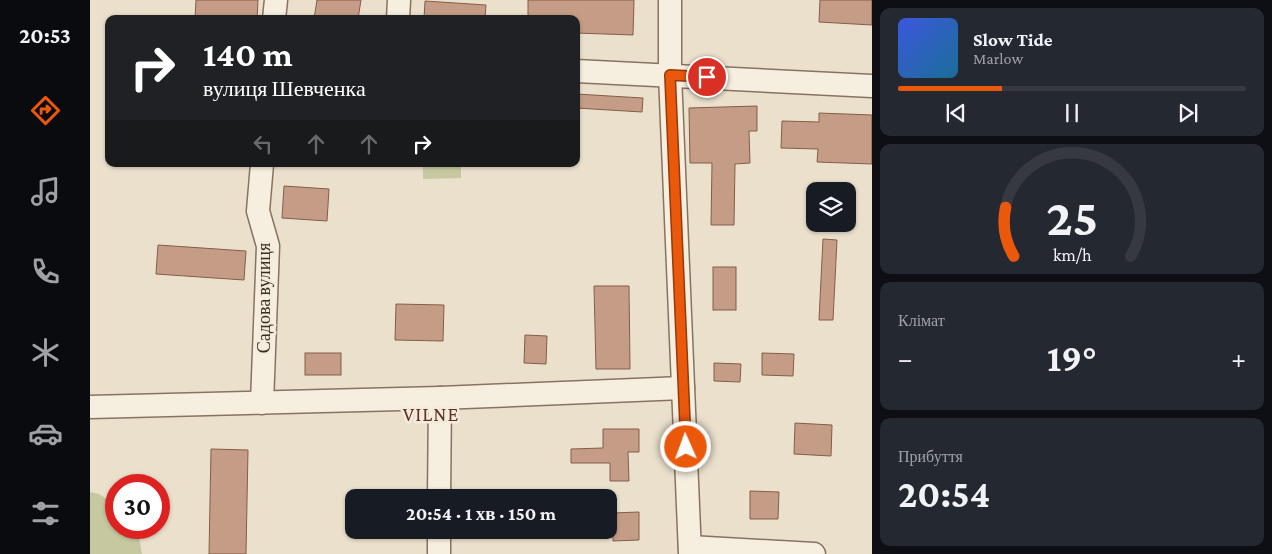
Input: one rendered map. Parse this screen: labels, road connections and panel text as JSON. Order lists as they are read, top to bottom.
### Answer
{
  "streets": {
    "street": ["Садова вулиця"]
  },
  "districts": ["VILNE"],
  "page": {
    "tabs": "20:53",
    "turn": ["140 m", "вулиця Шевченка"],
    "song": ["Slow Tide", "Marlow"],
    "tile": [
      "Клімат",
      ["Прибуття", "20:54"]
    ],
    "heat": ["−", "19°", "+"],
    "limit": "30",
    "trip": "20:54 · 1 хв · 150 m",
    "gauge": ["25", "km/h"]
  }
}
